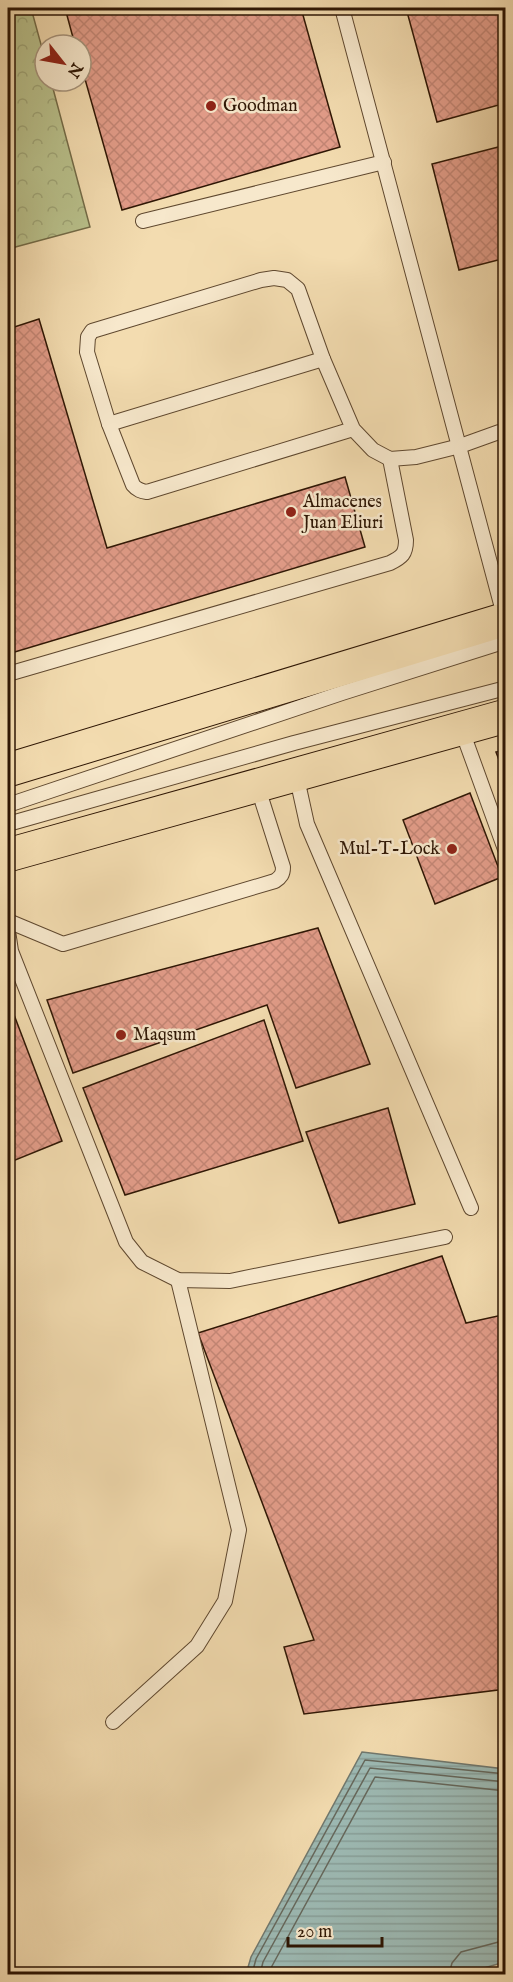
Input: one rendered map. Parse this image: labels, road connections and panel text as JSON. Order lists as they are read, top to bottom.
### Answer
{
  "places": [
    "Goodman",
    "Almacenes Juan Eliuri",
    "Mul-T-Lock",
    "Maqsum"
  ],
  "scale_bar": "20 m",
  "north": "bottom right"
}
